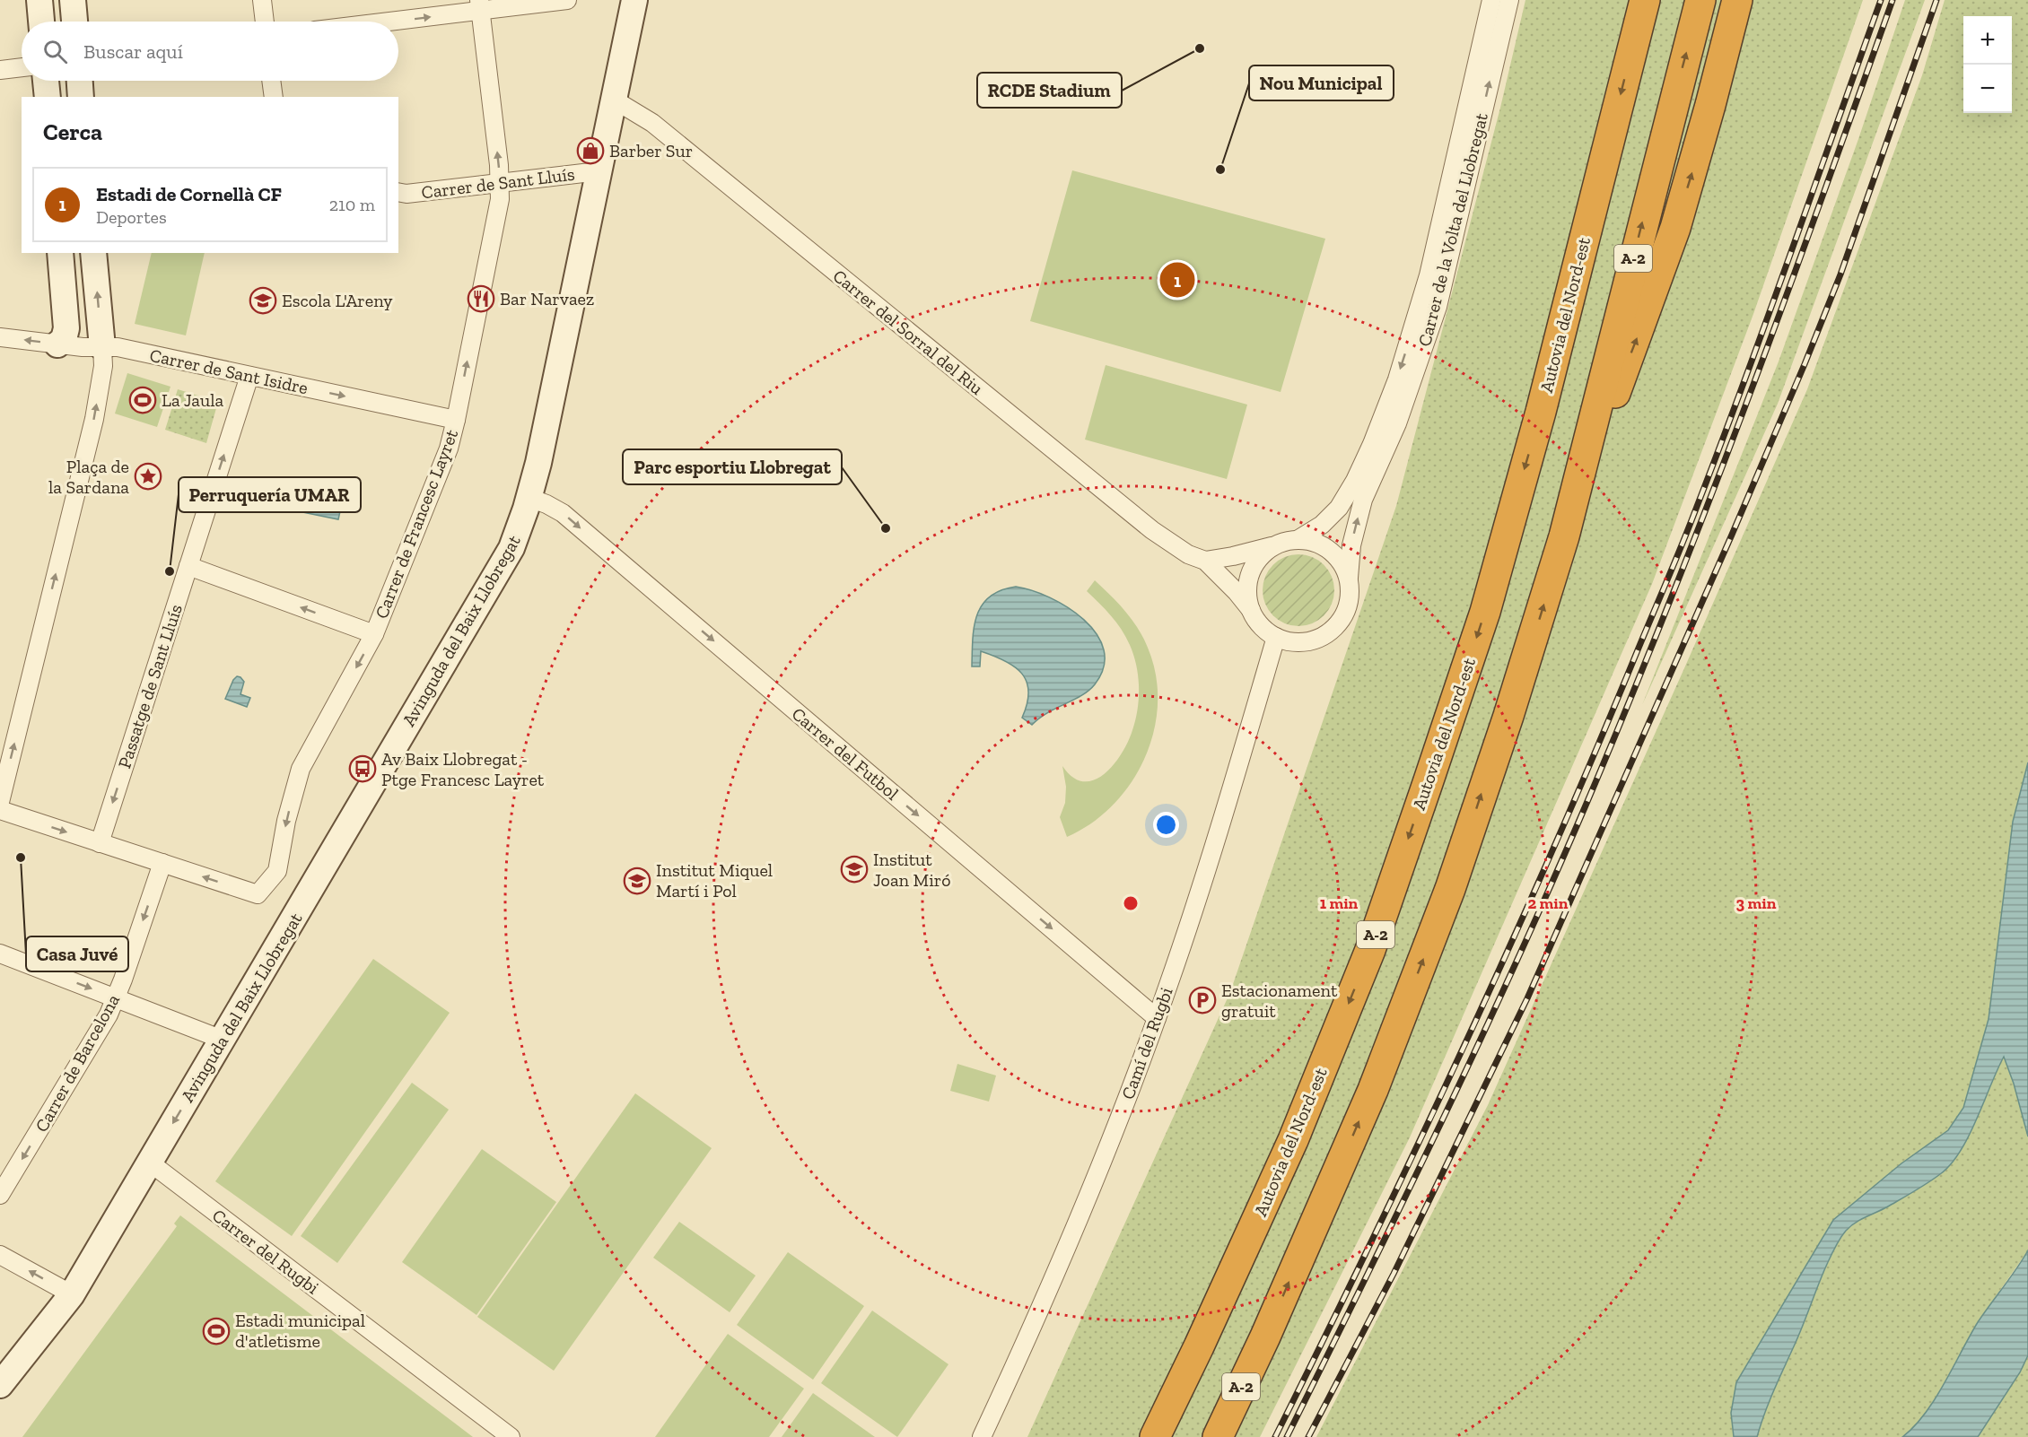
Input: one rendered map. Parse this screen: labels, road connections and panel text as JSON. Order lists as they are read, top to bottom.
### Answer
{
  "streets": {
    "highway": ["A-2", "Autovia del Nord-est"],
    "main road": ["Avinguda del Baix Llobregat"],
    "street": [
      "Carrer de Sant Lluís",
      "Carrer de la Volta del Llobregat",
      "Carrer del Sorral del Riu",
      "Carrer de Sant Isidre",
      "Carrer de Francesc Layret",
      "Passatge de Sant Lluís",
      "Carrer del Futbol",
      "Camí del Rugbi",
      "Carrer de Barcelona",
      "Carrer del Rugbi"
    ]
  },
  "crossings": [
    ["Carrer de Sant Lluís", "Carrer de Francesc Layret"],
    ["Carrer de Sant Lluís", "Avinguda del Baix Llobregat"],
    ["Carrer de la Volta del Llobregat", "Carrer del Sorral del Riu"],
    ["Carrer de la Volta del Llobregat", "Camí del Rugbi"],
    ["Carrer del Sorral del Riu", "Avinguda del Baix Llobregat"],
    ["Carrer del Sorral del Riu", "Camí del Rugbi"],
    ["Carrer de Sant Isidre", "Carrer de Francesc Layret"],
    ["Carrer de Sant Isidre", "Passatge de Sant Lluís"],
    ["Carrer de Francesc Layret", "Carrer de Barcelona"],
    ["Avinguda del Baix Llobregat", "Carrer del Futbol"],
    ["Avinguda del Baix Llobregat", "Carrer del Rugbi"],
    ["Carrer del Futbol", "Camí del Rugbi"]
  ],
  "one_way": ["Carrer del Futbol", "Carrer de Barcelona"],
  "places": {
    "other": [
      "RCDE Stadium",
      "Nou Municipal",
      "Parc esportiu Llobregat",
      "Perruquería UMAR",
      "Casa Juvé"
    ],
    "shop": ["Barber Sur"],
    "restaurant": ["Bar Narvaez"],
    "school or university": ["Escola L'Areny", "Institut Joan Miró", "Institut Miquel Martí i Pol"],
    "sports": ["La Jaula", "Estadi municipal d'atletisme"],
    "place": ["Plaça de la Sardana"],
    "bus stop": ["Av Baix Llobregat - Ptge Francesc Layret"],
    "parking": ["Estacionament gratuit"]
  },
  "page": {
    "map_buttons": ["+", "−"],
    "search": "Buscar aquí",
    "heading": "Cerca",
    "list": [
      {
        "mark": "1",
        "name": "Estadi de Cornellà CF",
        "note": "Deportes",
        "value": "210 m"
      }
    ],
    "pins": "1"
  },
  "rings": ["1 min", "2 min", "3 min"]
}
